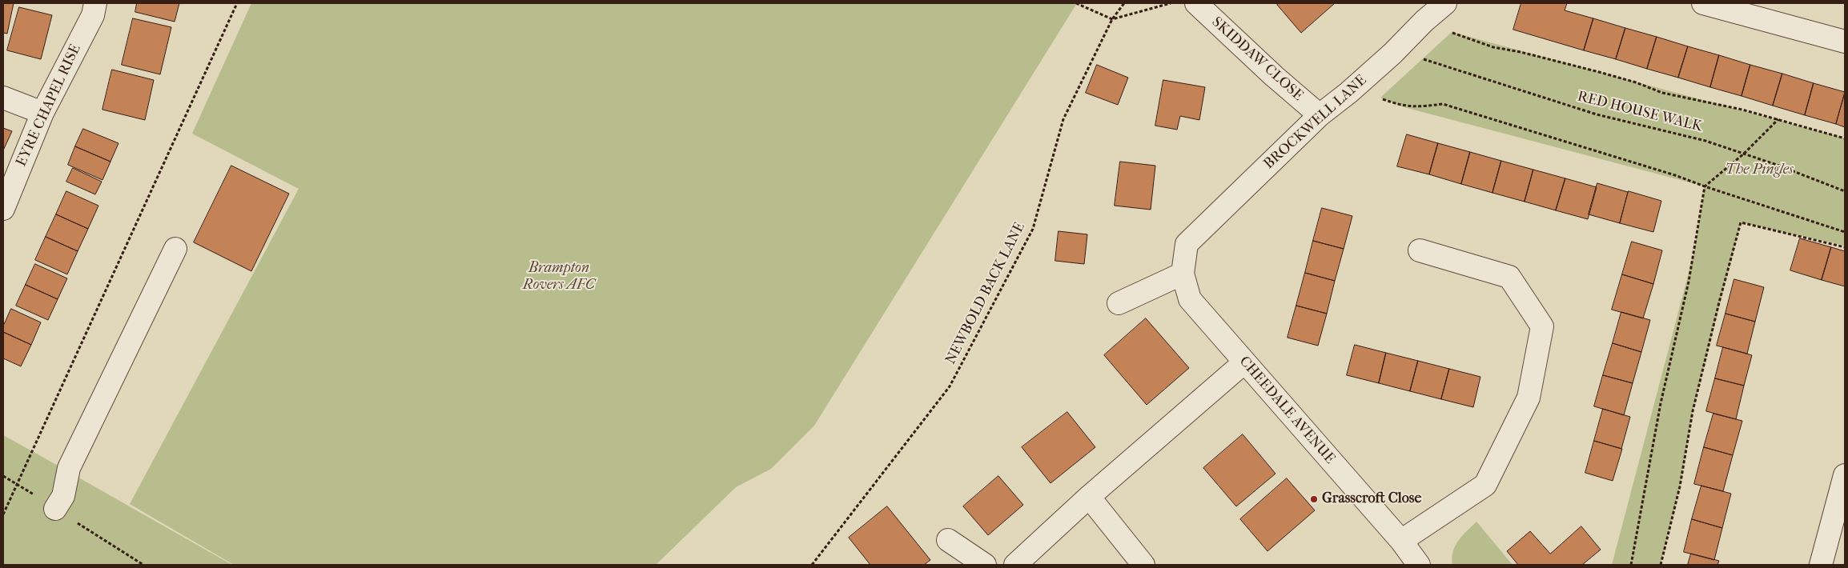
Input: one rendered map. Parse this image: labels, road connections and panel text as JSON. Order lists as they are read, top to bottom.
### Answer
{
  "streets": {
    "street": [
      "SKIDDAW CLOSE",
      "EYRE CHAPEL RISE",
      "BROCKWELL LANE",
      "CHEEDALE AVENUE"
    ],
    "path": ["RED HOUSE WALK", "NEWBOLD BACK LANE"]
  },
  "crossings": [
    ["SKIDDAW CLOSE", "BROCKWELL LANE"],
    ["BROCKWELL LANE", "CHEEDALE AVENUE"]
  ],
  "parks": ["The Pingles", "Brampton Rovers AFC"],
  "places": ["Grasscroft Close"]
}
